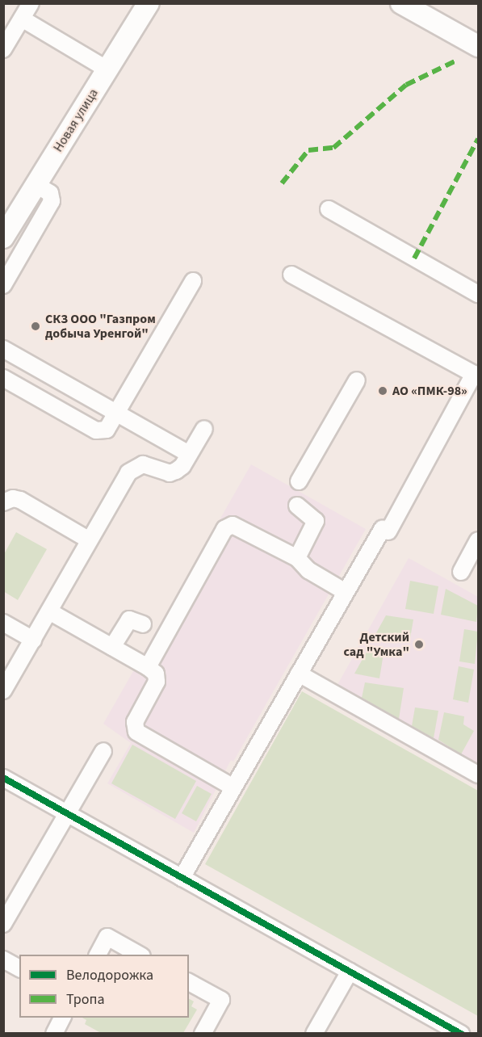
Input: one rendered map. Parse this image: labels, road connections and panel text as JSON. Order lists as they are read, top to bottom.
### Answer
{
  "streets": {
    "main road": ["Новая улица"]
  },
  "places": ["СКЗ ООО \"Газпром добыча Уренгой\"", "АО «ПМК-98»", "Детский сад \"Умка\""],
  "legend": ["Велодорожка", "Тропа"]
}
